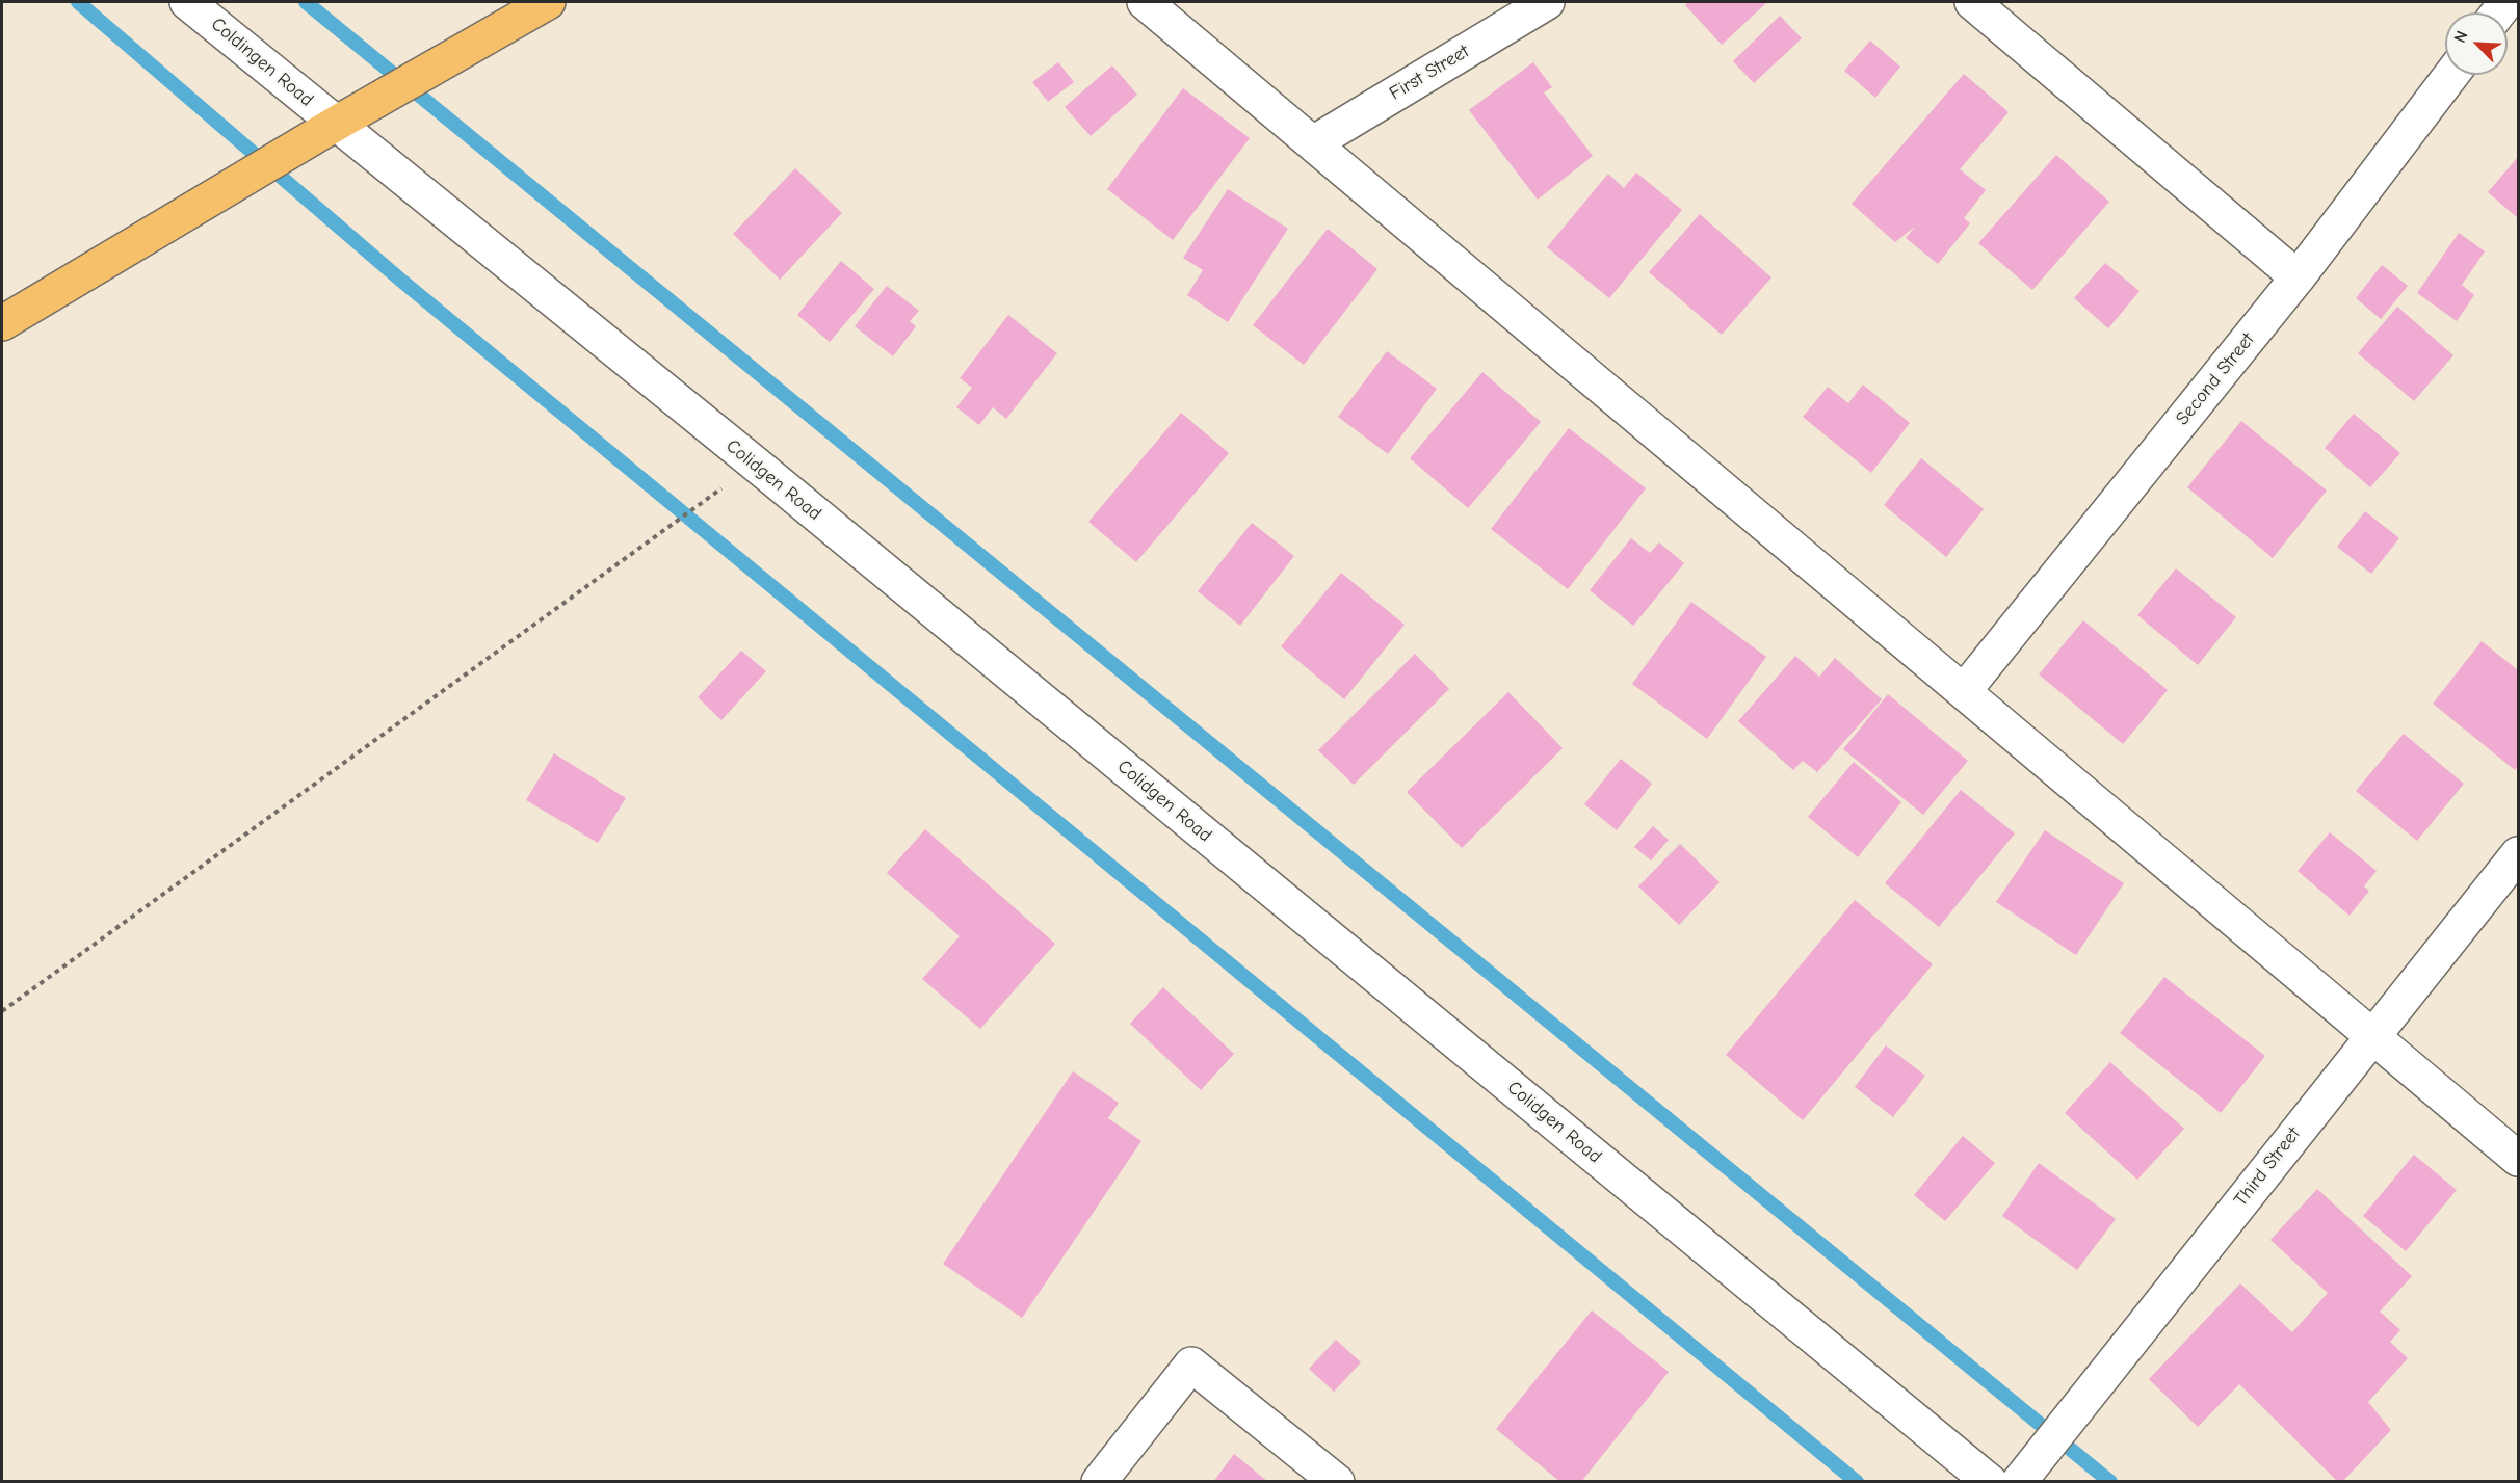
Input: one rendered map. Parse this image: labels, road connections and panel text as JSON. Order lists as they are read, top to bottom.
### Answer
{
  "streets": {
    "street": [
      "Coldingen Road",
      "First Street",
      "Second Street",
      "Colidgen Road",
      "Third Street"
    ]
  },
  "crossings": [
    ["Coldingen Road", "Colidgen Road"]
  ],
  "north": "top left"
}
